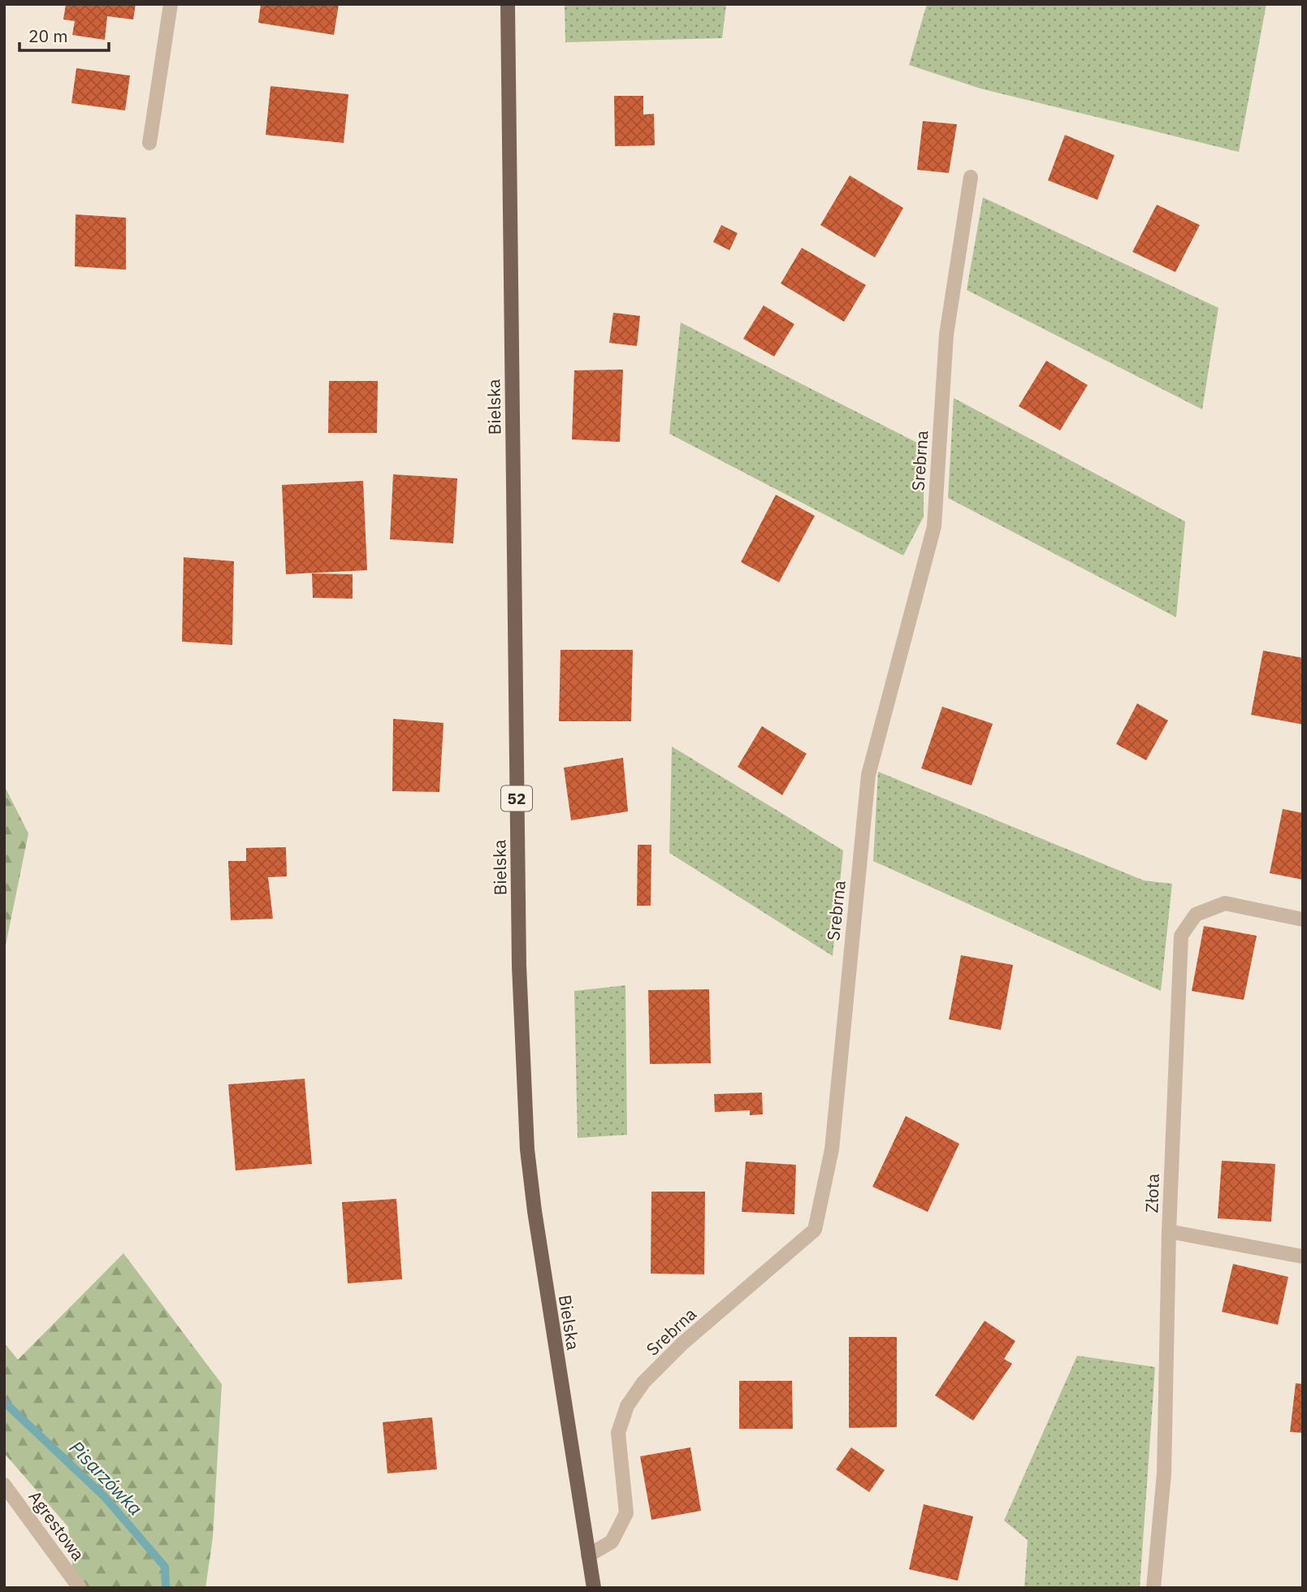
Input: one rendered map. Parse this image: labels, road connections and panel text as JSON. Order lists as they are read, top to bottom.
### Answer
{
  "streets": {
    "main road": ["Bielska", "52"],
    "street": ["Srebrna", "Złota", "Agrestowa"]
  },
  "crossings": [
    ["Bielska", "Srebrna"]
  ],
  "water": ["Pisarzówka"],
  "scale_bar": "20 m"
}
